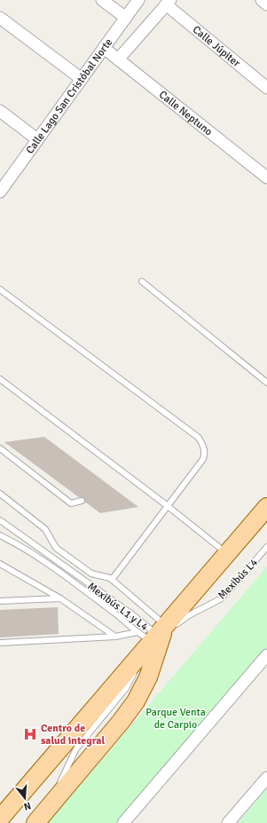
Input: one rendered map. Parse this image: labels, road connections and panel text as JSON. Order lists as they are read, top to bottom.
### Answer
{
  "streets": {
    "street": ["Calle Júpiter", "Calle Lago San Cristóbal Norte", "Calle Neptuno"],
    "lane": ["Mexibús L4", "Mexibús L1 y L4"]
  },
  "crossings": [
    ["Calle Júpiter", "Calle Lago San Cristóbal Norte"],
    ["Calle Lago San Cristóbal Norte", "Calle Neptuno"],
    ["Mexibús L4", "Mexibús L1 y L4"]
  ],
  "parks": ["Parque Venta de Carpio"],
  "places": {
    "hospital": ["Centro de salud integral"]
  },
  "north": "bottom"
}
